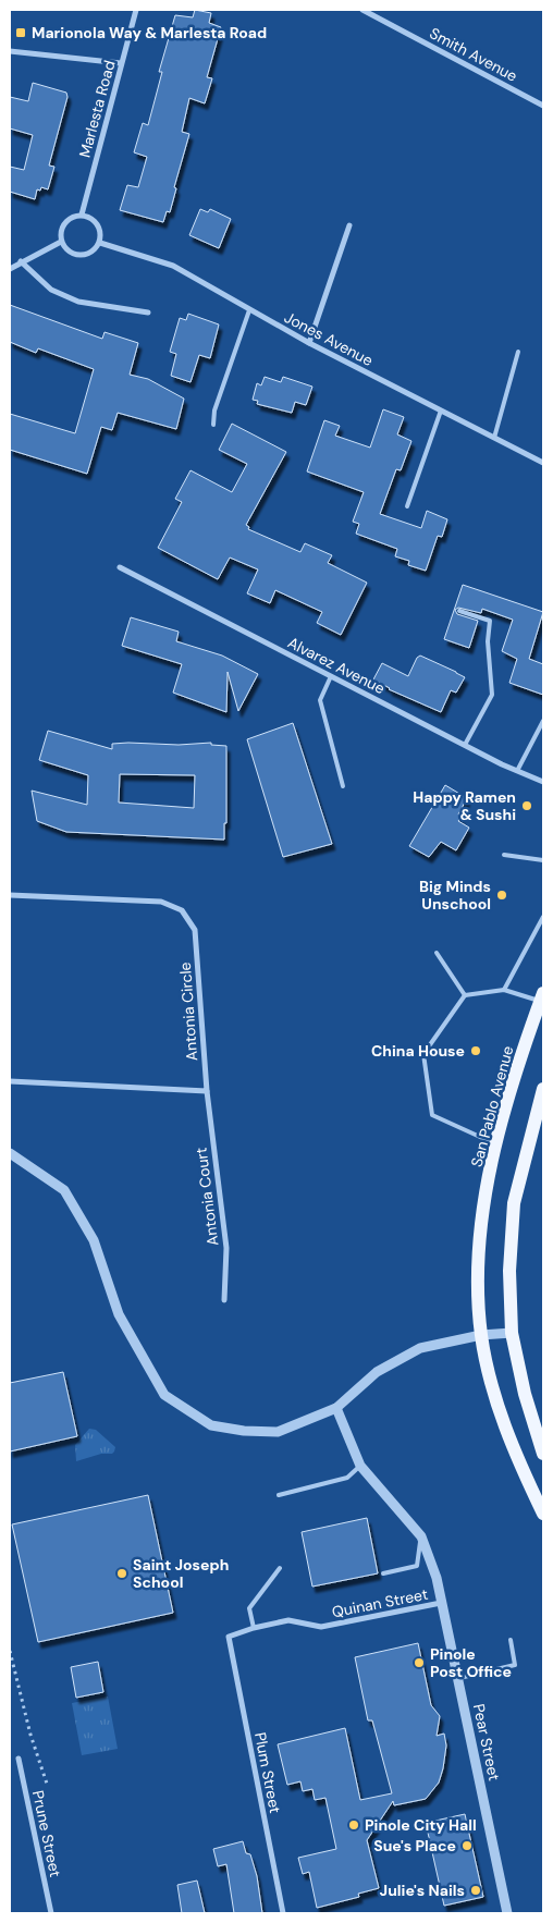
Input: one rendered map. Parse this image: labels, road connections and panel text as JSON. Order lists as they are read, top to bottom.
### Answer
{
  "streets": {
    "main road": ["San Pablo Avenue"],
    "street": [
      "Smith Avenue",
      "Marlesta Road",
      "Jones Avenue",
      "Alvarez Avenue",
      "Antonia Circle",
      "Antonia Court",
      "Quinan Street",
      "Pear Street",
      "Plum Street",
      "Prune Street"
    ]
  },
  "crossings": [
    ["Marlesta Road", "Jones Avenue"],
    ["Antonia Circle", "Antonia Court"],
    ["Quinan Street", "Pear Street"],
    ["Quinan Street", "Plum Street"]
  ],
  "places": {
    "transit": ["Marionola Way & Marlesta Road"],
    "other": [
      "Happy Ramen & Sushi",
      "Big Minds Unschool",
      "China House",
      "Saint Joseph School",
      "Pinole Post Office",
      "Pinole City Hall",
      "Sue's Place",
      "Julie's Nails"
    ]
  }
}
